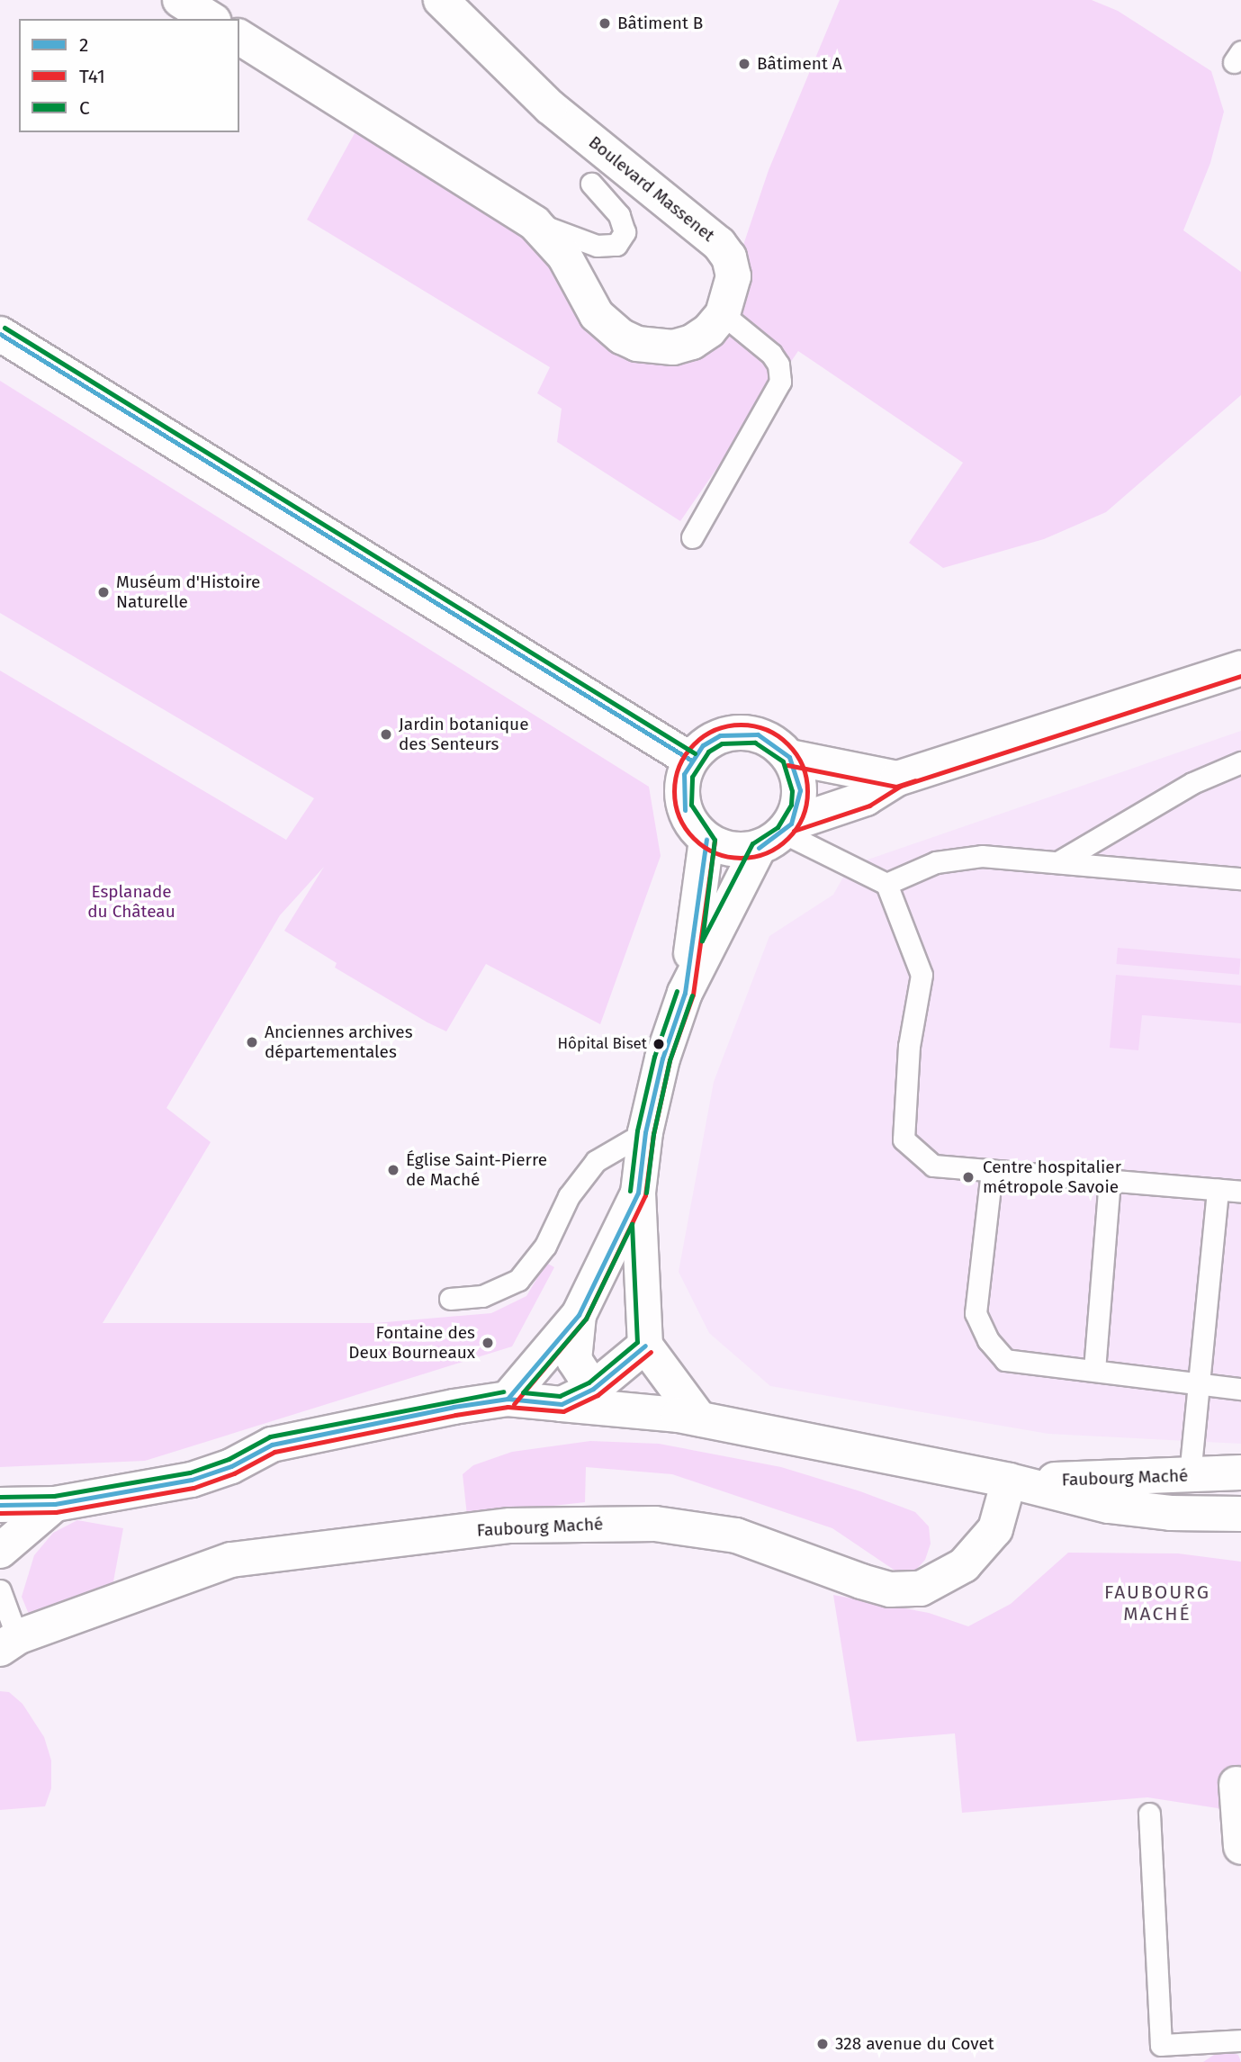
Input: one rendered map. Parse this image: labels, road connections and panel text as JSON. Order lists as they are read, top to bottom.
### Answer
{
  "streets": {
    "main road": ["Boulevard Massenet", "Faubourg Maché"]
  },
  "districts": ["FAUBOURG MACHÉ"],
  "parks": ["Esplanade du Château"],
  "places": [
    "Bâtiment B",
    "Bâtiment A",
    "Muséum d'Histoire Naturelle",
    "Jardin botanique des Senteurs",
    "Anciennes archives départementales",
    "Hôpital Biset",
    "Église Saint-Pierre de Maché",
    "Centre hospitalier métropole Savoie",
    "Fontaine des Deux Bourneaux",
    "328 avenue du Covet"
  ],
  "lines": ["transit line C", "transit line 2", "transit line T41"],
  "legend": ["2", "T41", "C"]
}
